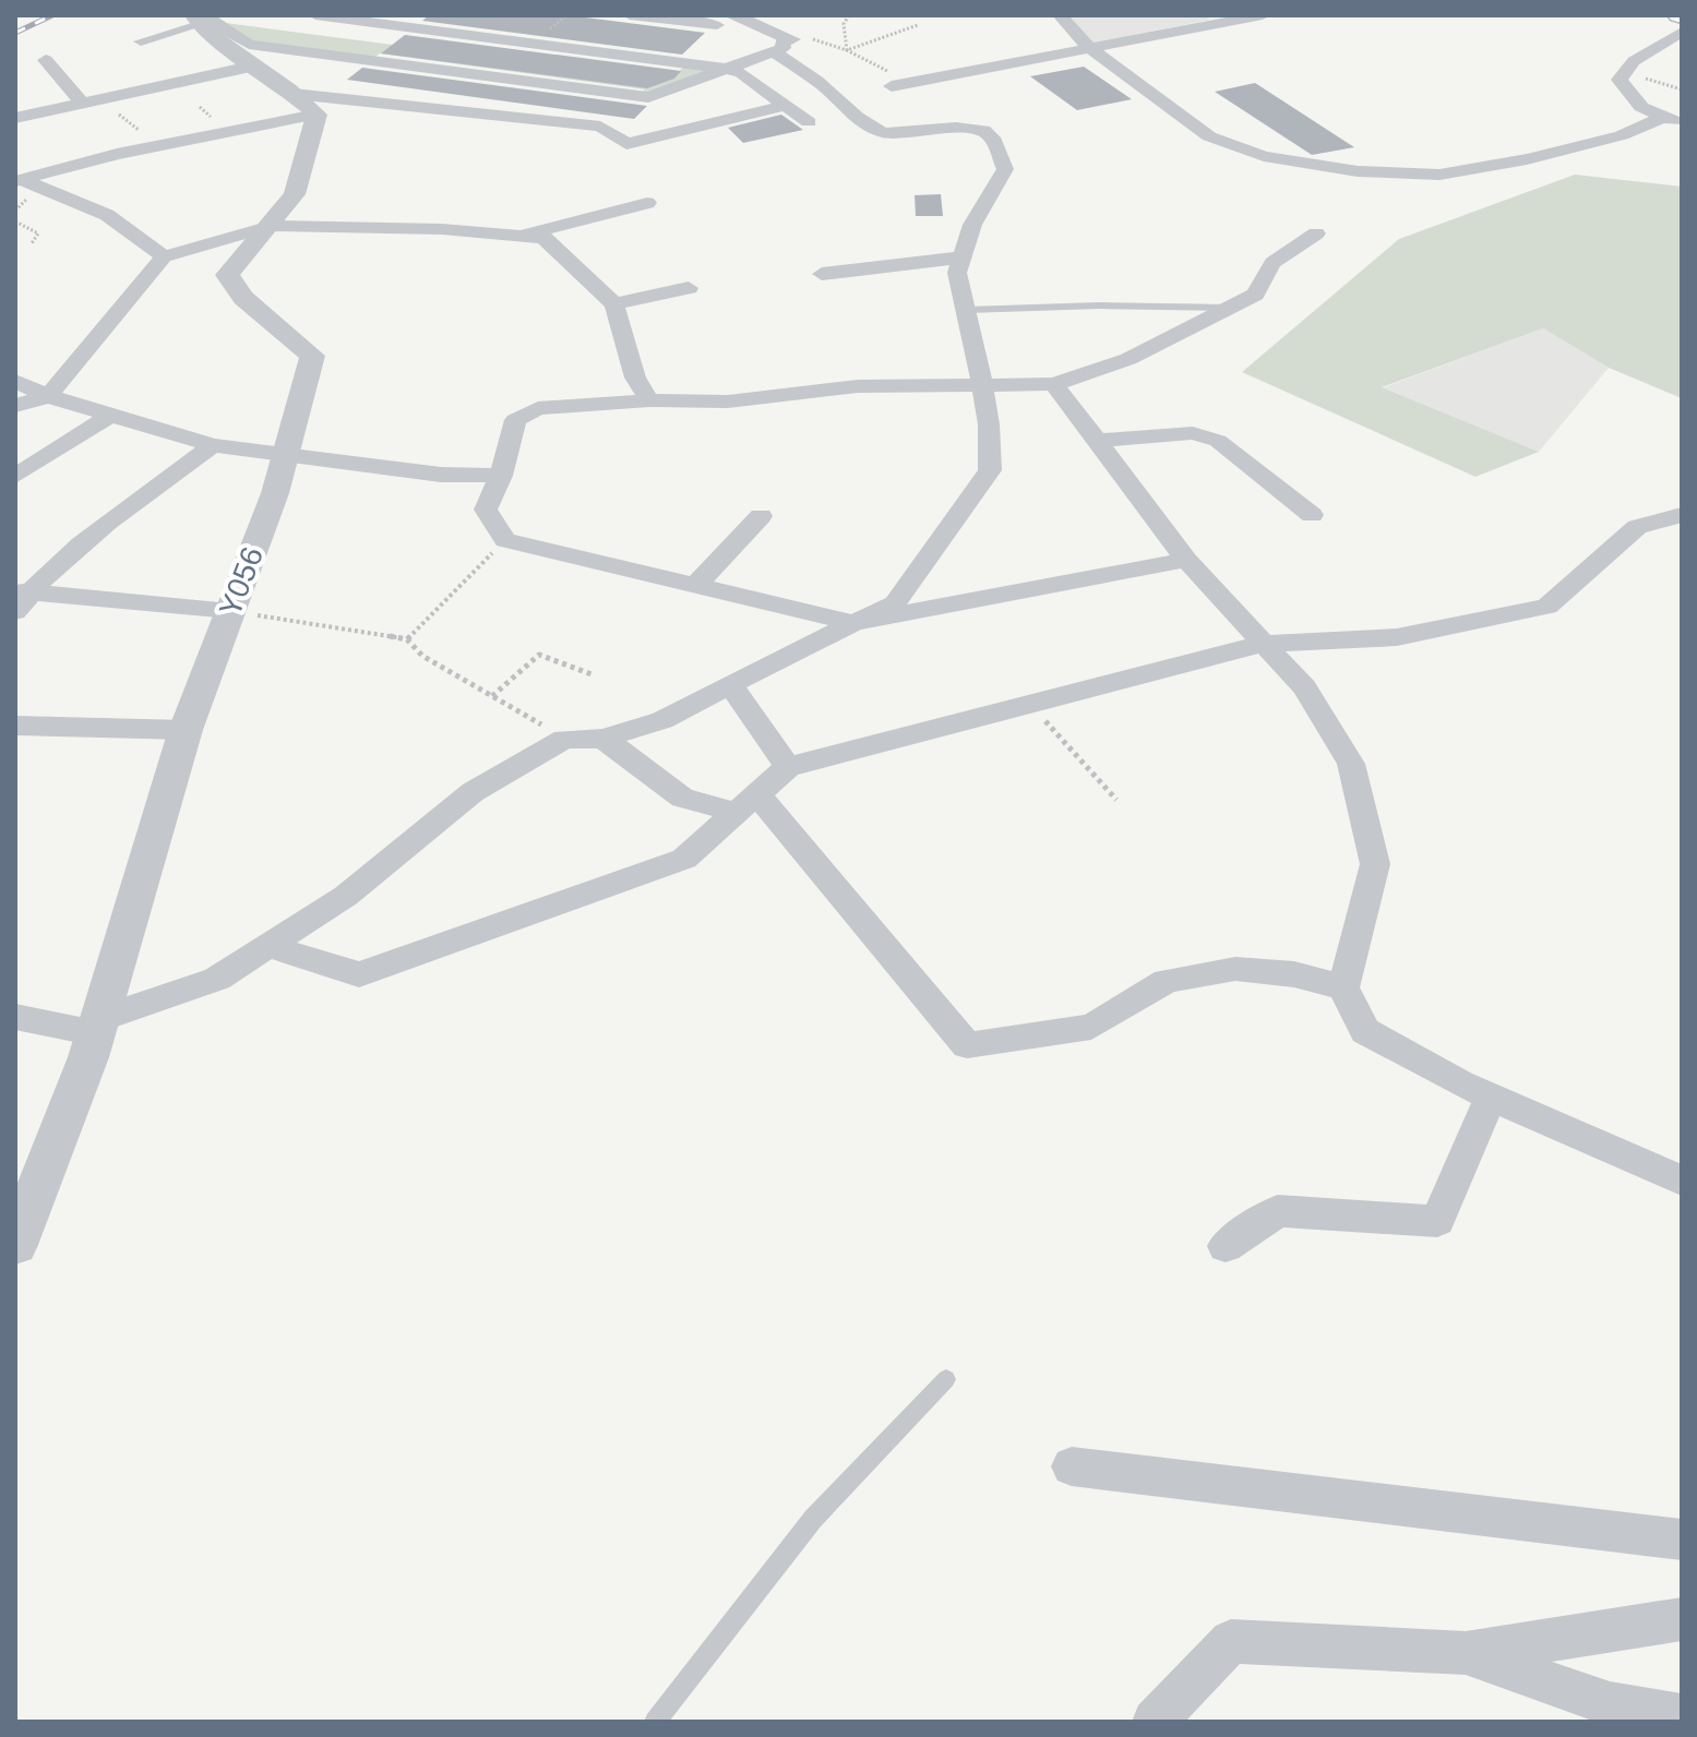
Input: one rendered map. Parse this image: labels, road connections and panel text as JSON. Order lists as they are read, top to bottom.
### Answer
{
  "streets": {
    "street": ["Y056"]
  }
}
